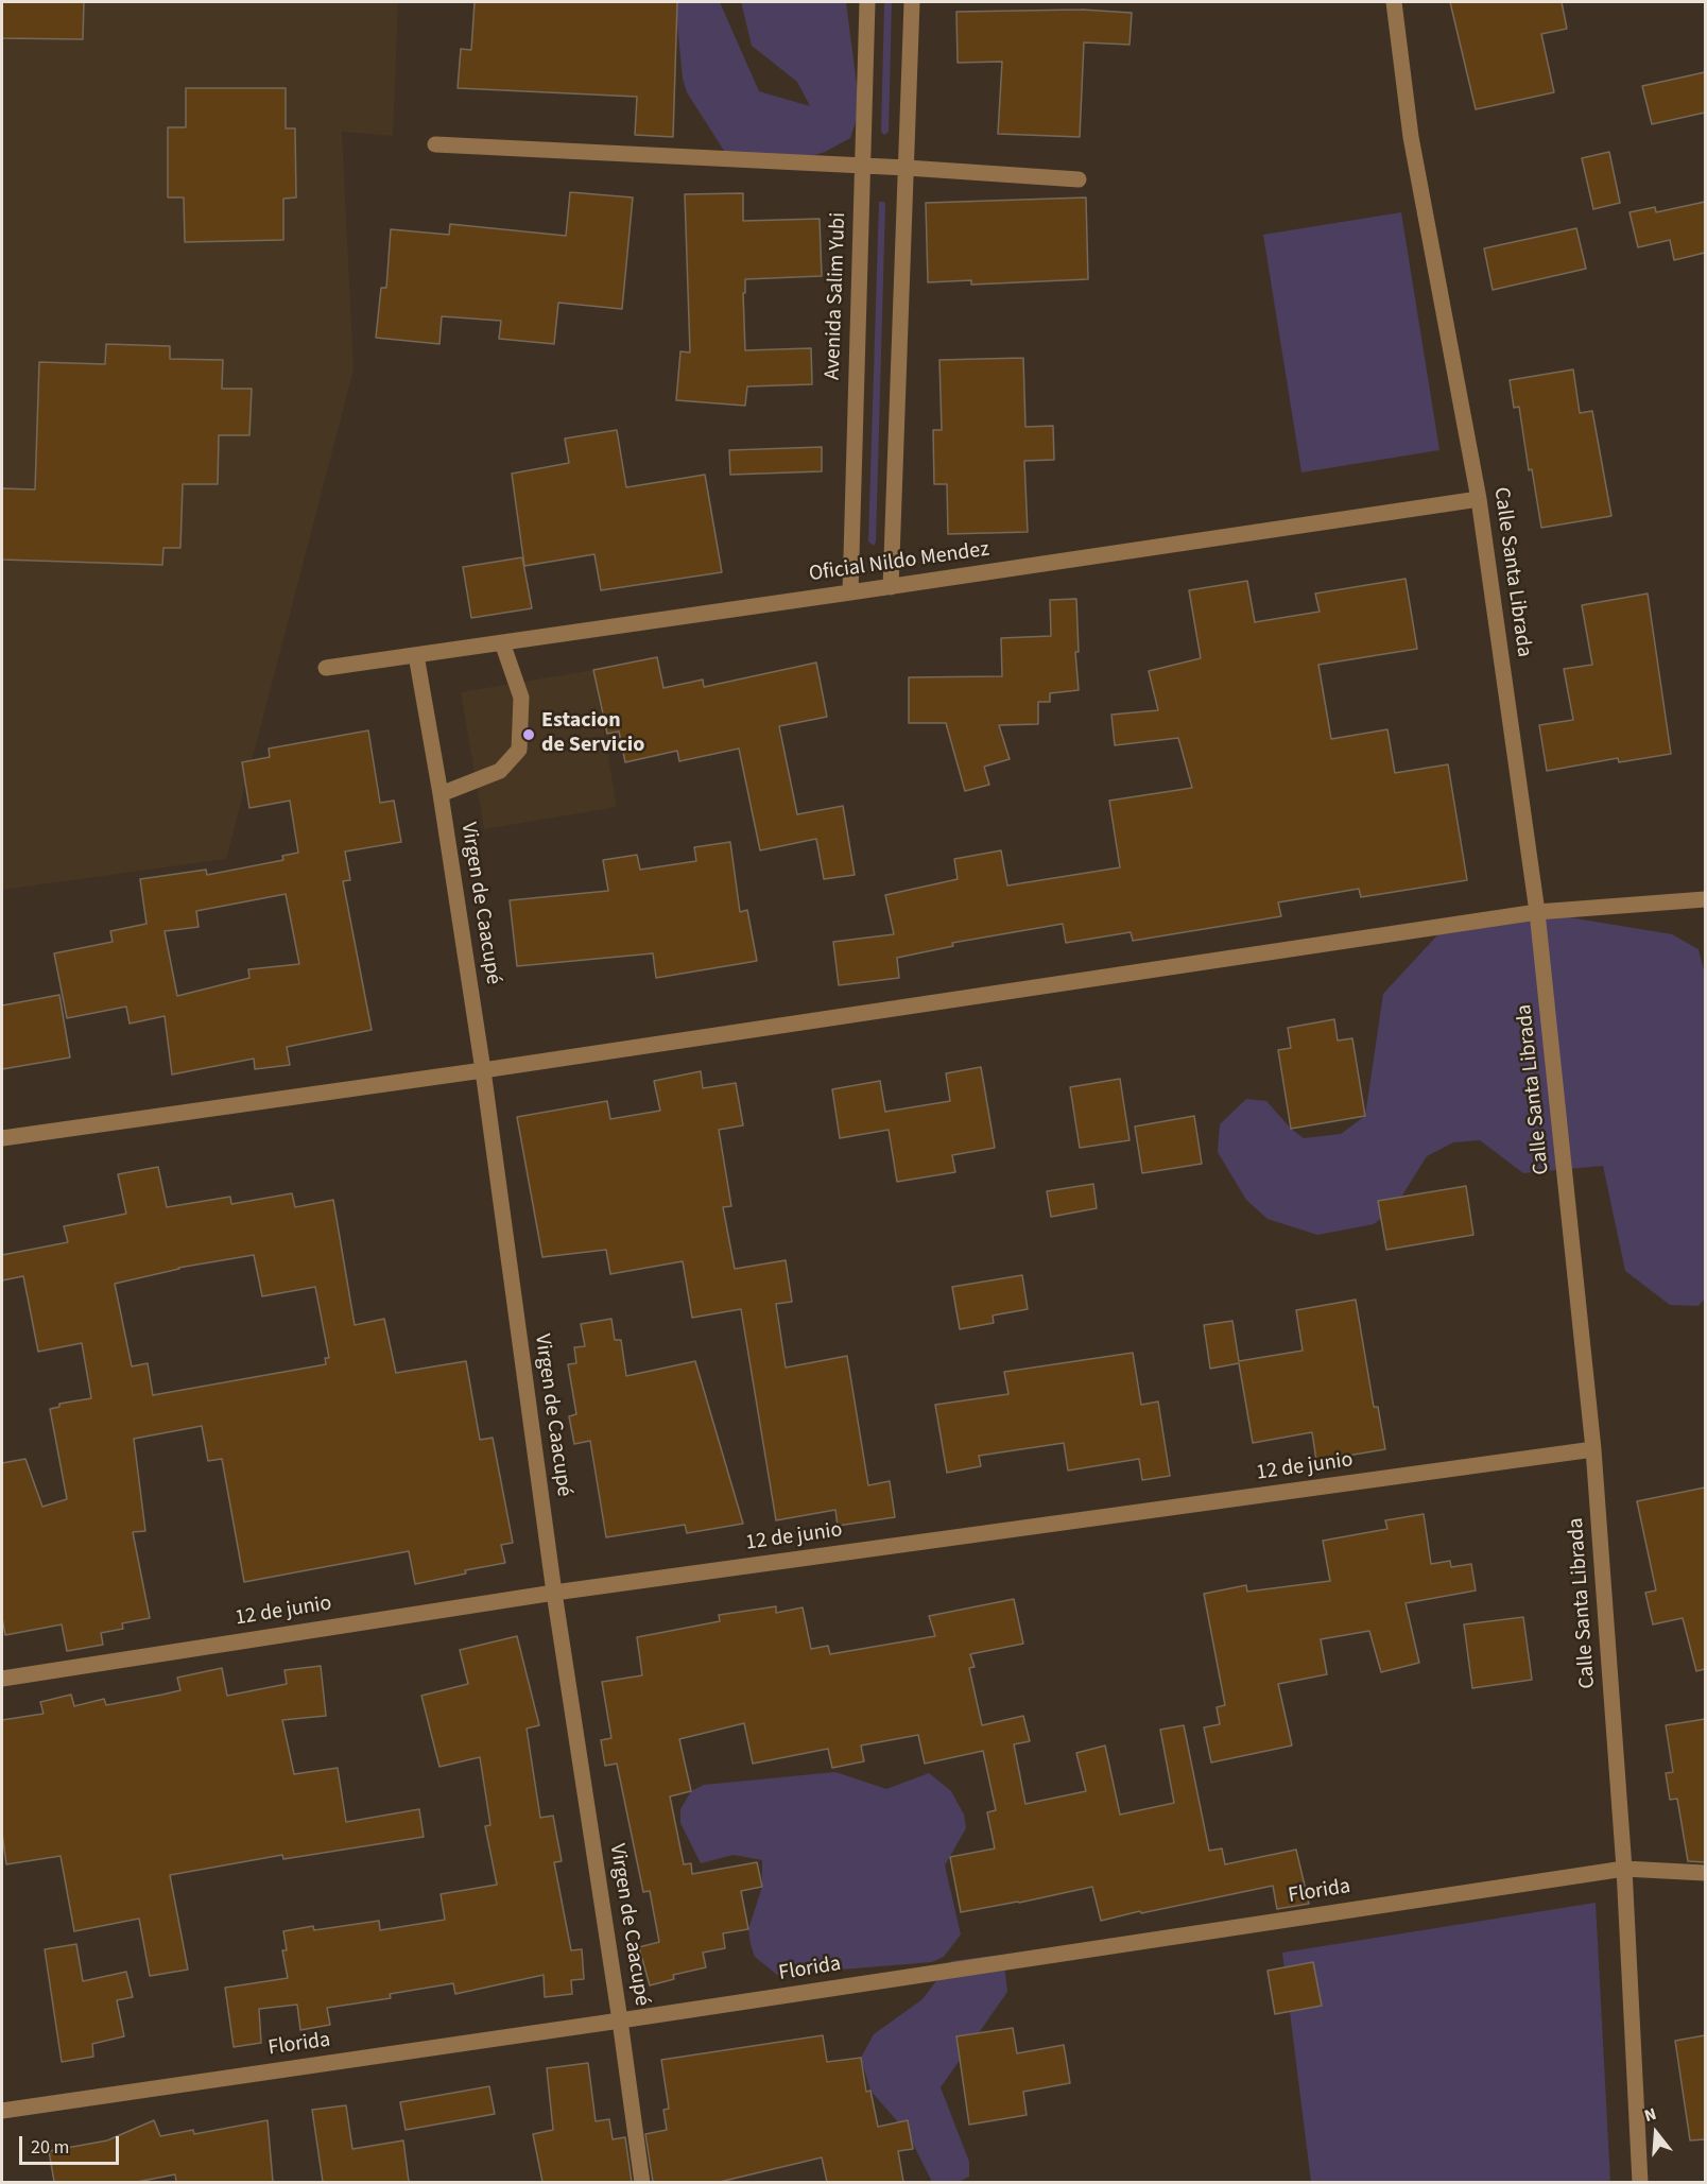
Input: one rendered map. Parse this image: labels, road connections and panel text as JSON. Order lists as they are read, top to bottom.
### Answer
{
  "streets": {
    "street": [
      "Avenida Salim Yubi",
      "Oficial Nildo Mendez",
      "Calle Santa Librada",
      "Virgen de Caacupé",
      "12 de junio",
      "Florida"
    ]
  },
  "crossings": [
    ["Avenida Salim Yubi", "Oficial Nildo Mendez"],
    ["Oficial Nildo Mendez", "Calle Santa Librada"],
    ["Oficial Nildo Mendez", "Virgen de Caacupé"],
    ["Calle Santa Librada", "12 de junio"],
    ["Calle Santa Librada", "Florida"],
    ["Virgen de Caacupé", "12 de junio"],
    ["Virgen de Caacupé", "Florida"]
  ],
  "places": ["Estacion de Servicio"],
  "scale_bar": "20 m",
  "north": "top"
}
